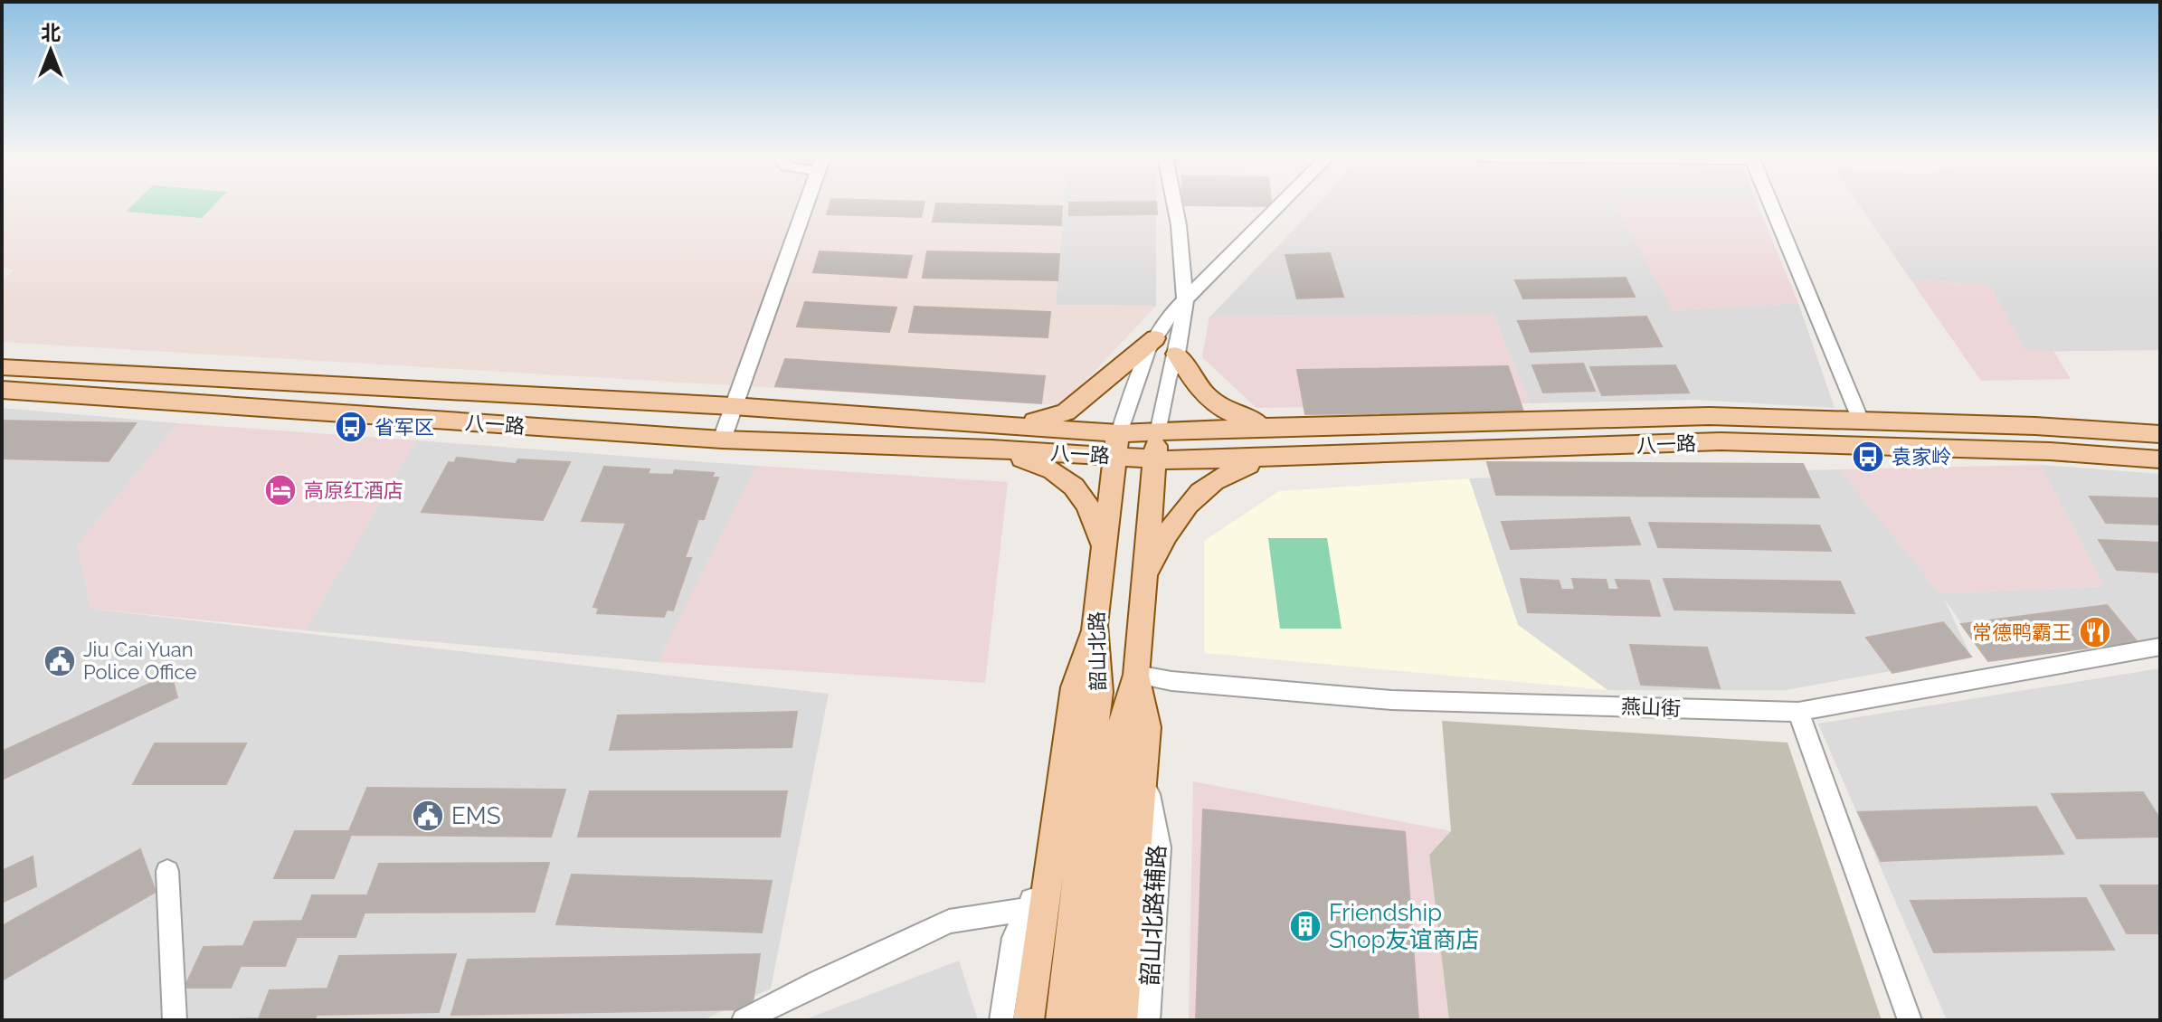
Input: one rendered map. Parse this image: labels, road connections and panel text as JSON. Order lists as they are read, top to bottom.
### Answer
{
  "streets": {
    "main road": ["八一路", "韶山北路"],
    "street": ["燕山街", "韶山北路辅路"]
  },
  "crossings": [
    ["八一路", "韶山北路"],
    ["韶山北路", "燕山街"]
  ],
  "places": {
    "bus stop": ["省军区", "袁家岭"],
    "hotel": ["高原红酒店"],
    "restaurant": ["常德鸭霸王"],
    "public building": ["Jiu Cai Yuan Police Office", "EMS"],
    "building": ["Friendship Shop友谊商店"]
  },
  "north": "top"
}
